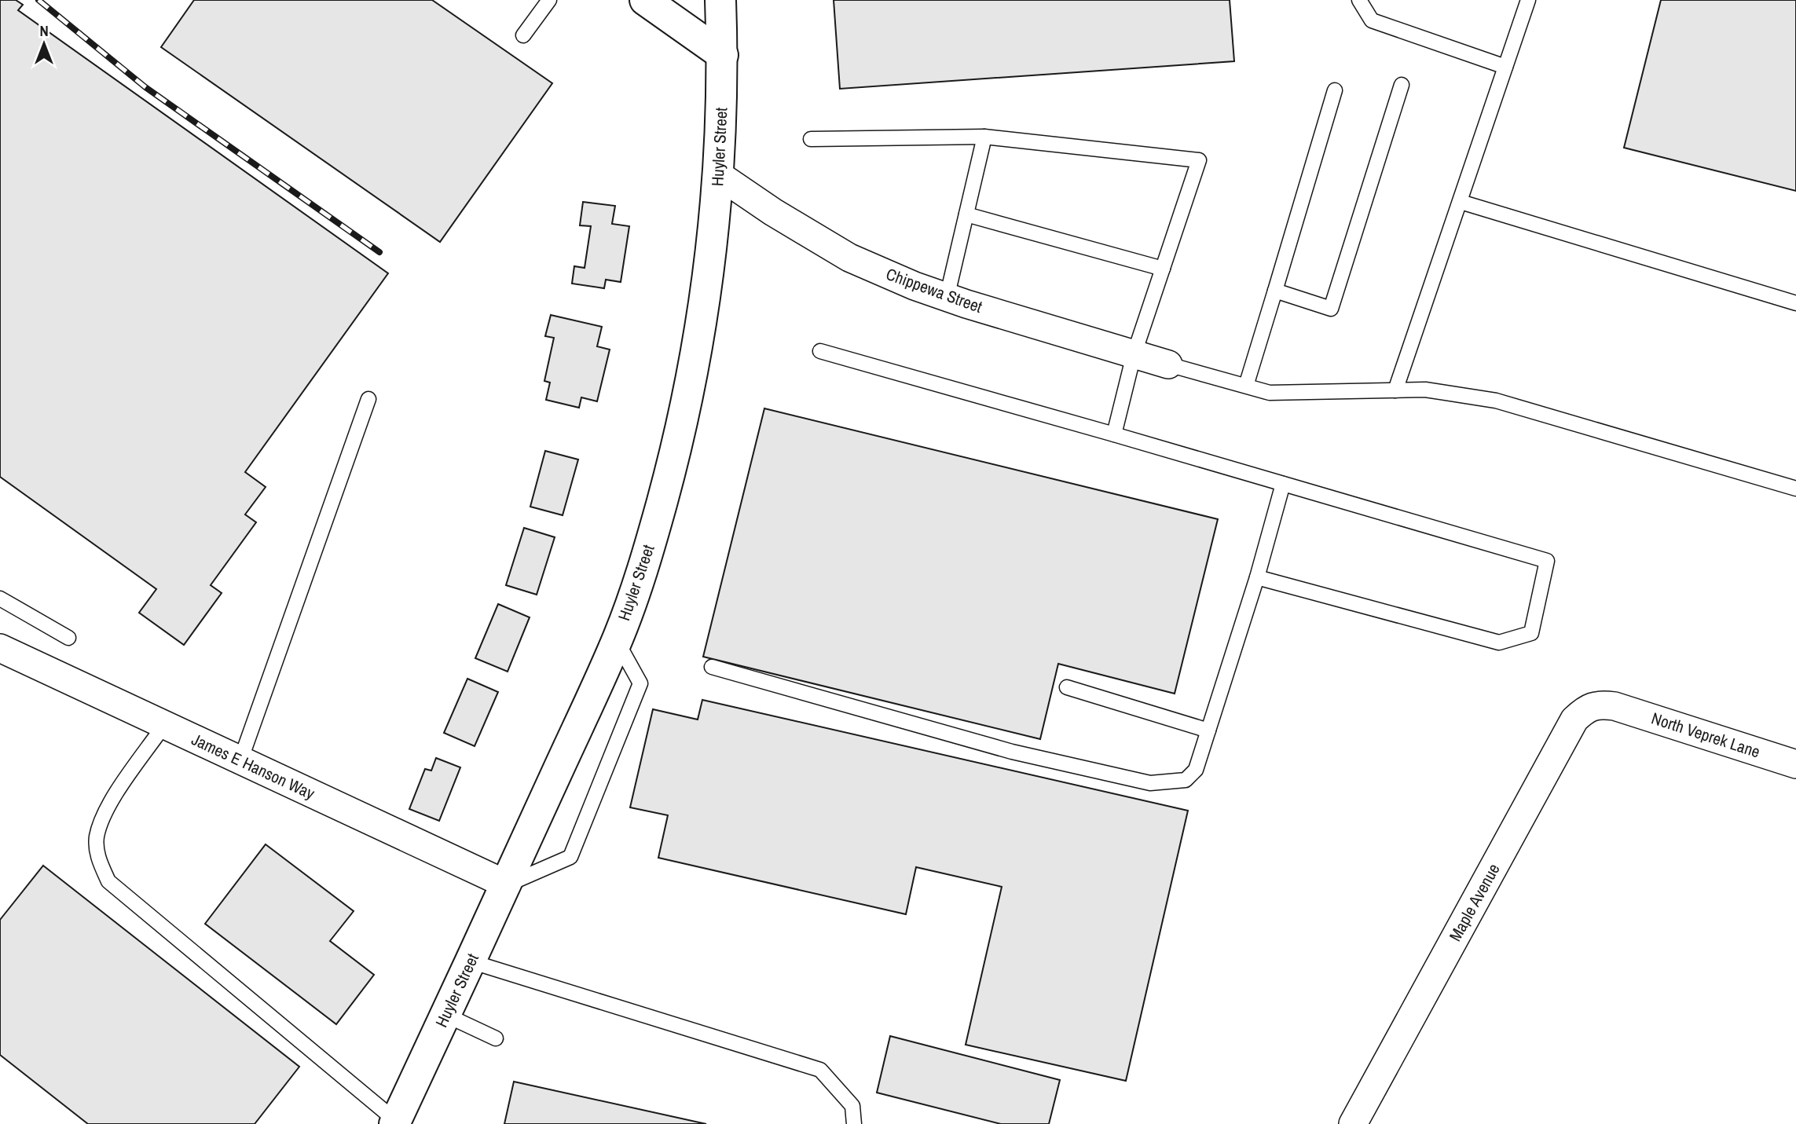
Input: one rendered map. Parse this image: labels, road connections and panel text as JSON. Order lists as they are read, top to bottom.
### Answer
{
  "streets": {
    "street": [
      "Huyler Street",
      "Chippewa Street",
      "North Veprek Lane",
      "James E Hanson Way",
      "Maple Avenue"
    ]
  },
  "crossings": [
    ["Huyler Street", "Chippewa Street"],
    ["Huyler Street", "James E Hanson Way"],
    ["North Veprek Lane", "Maple Avenue"]
  ],
  "north": "top"
}
